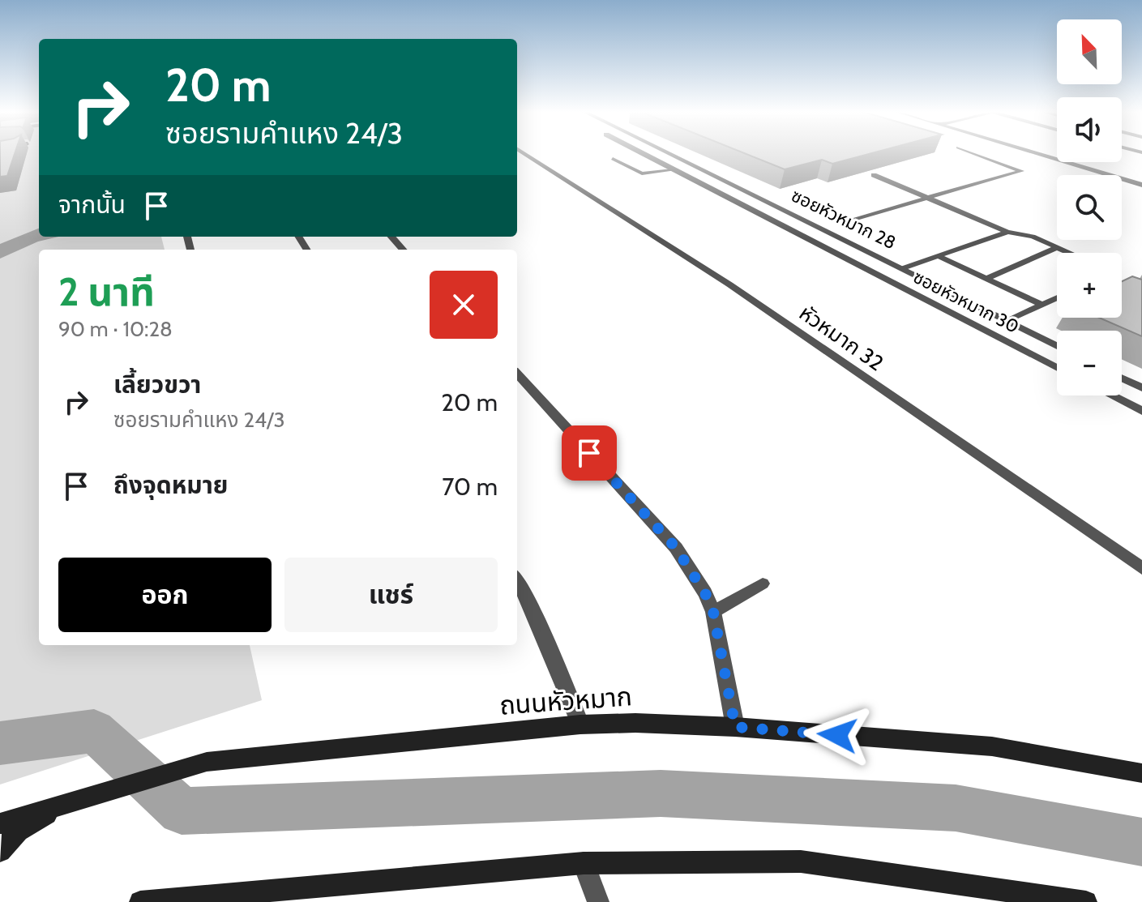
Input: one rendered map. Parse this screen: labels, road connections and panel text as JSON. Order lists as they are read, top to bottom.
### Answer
{
  "streets": {
    "main road": ["ถนนหัวหมาก"],
    "street": ["ซอยหัวหมาก 28", "ซอยหัวหมาก 30", "หัวหมาก 32"]
  },
  "north": "top left",
  "page": {
    "map_buttons": ["+", "−"],
    "turn": ["20 m", "ซอยรามคำแหง 24/3"],
    "then": "จากนั้น",
    "heading": ["2 นาที", "90 m · 10:28"],
    "list": [
      {
        "name": "เลี้ยวขวา",
        "note": "ซอยรามคำแหง 24/3",
        "value": "20 m"
      },
      {
        "name": "ถึงจุดหมาย",
        "value": "70 m"
      }
    ],
    "buttons": ["ออก", "แชร์"]
  }
}
